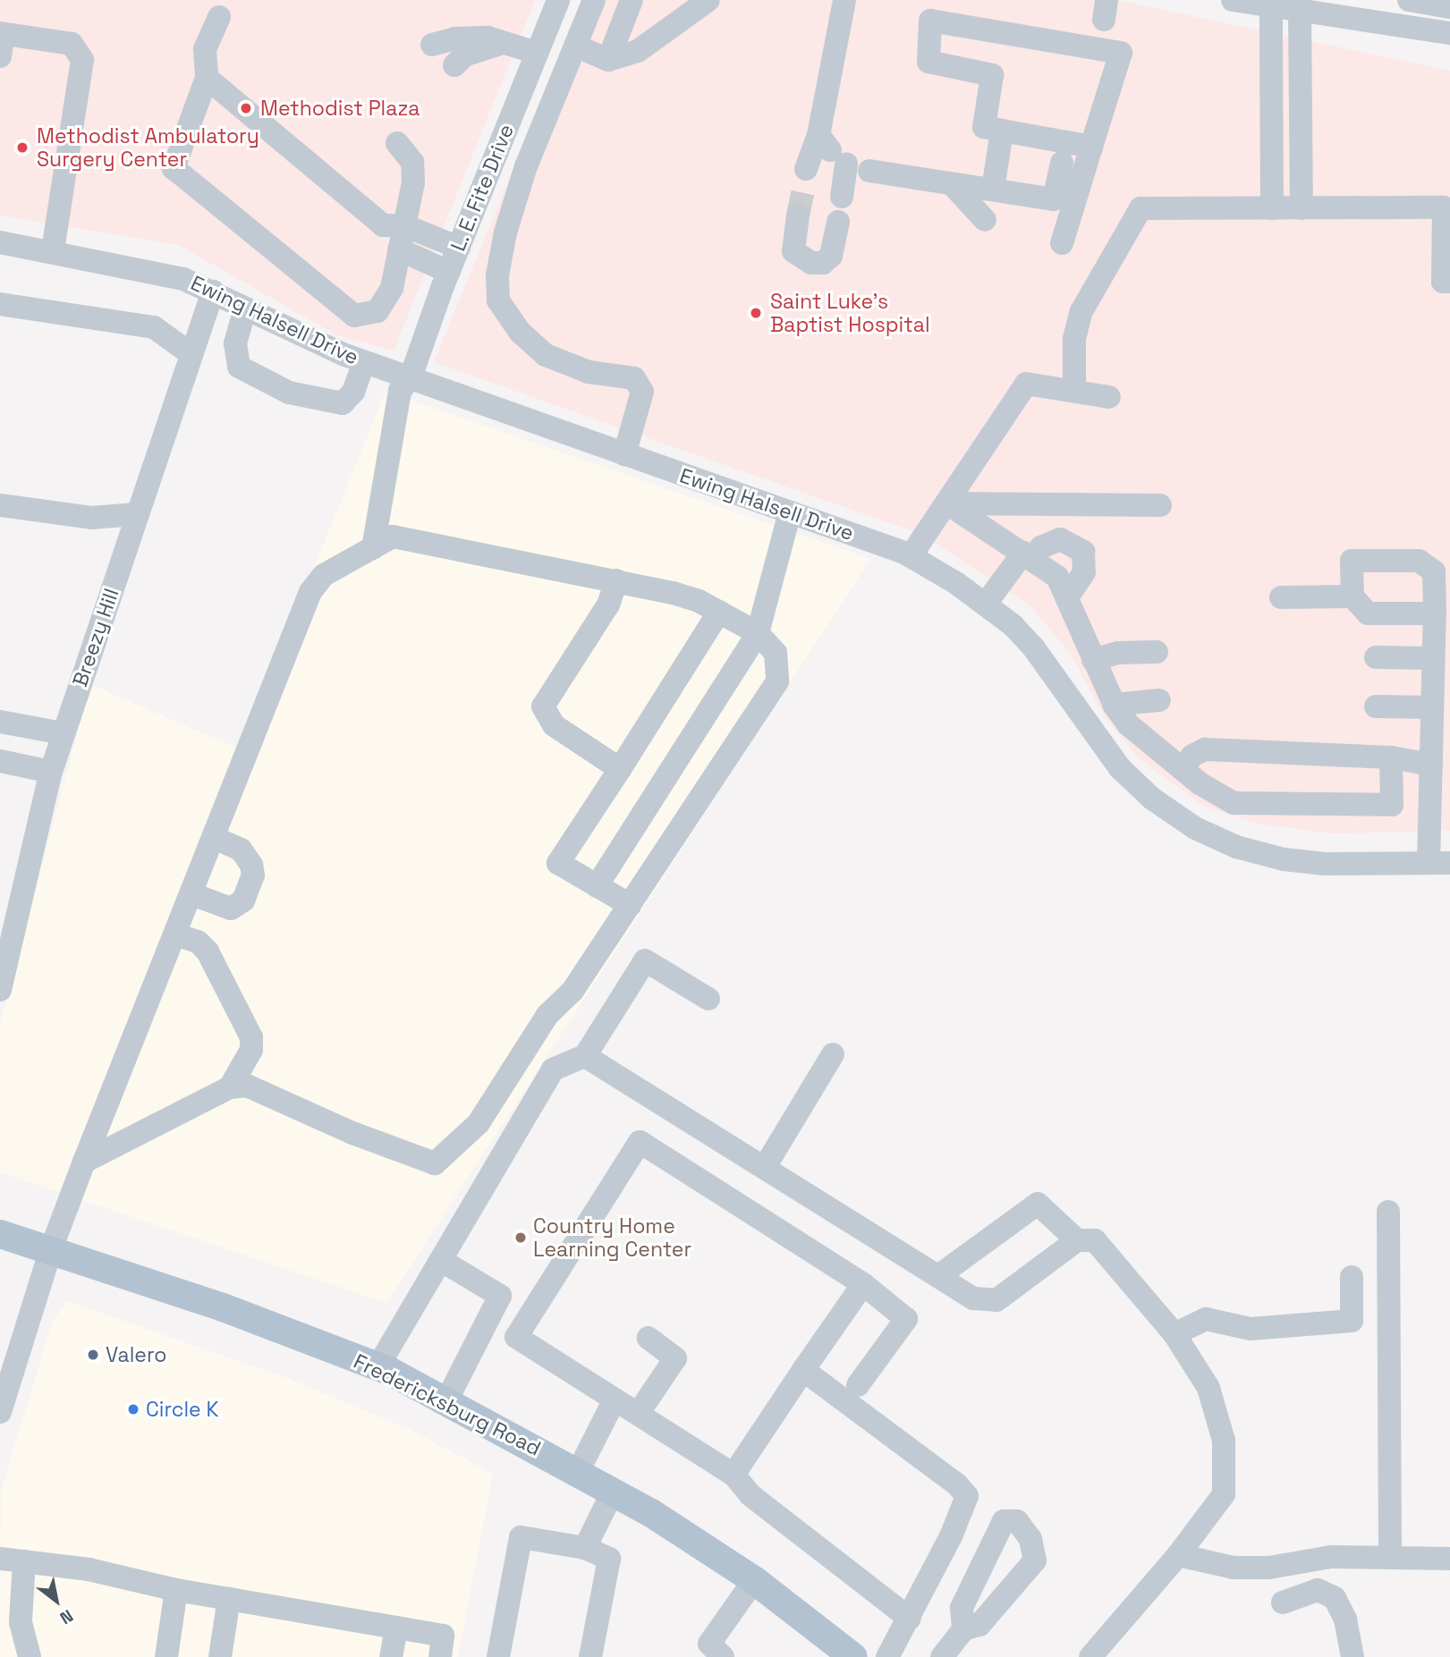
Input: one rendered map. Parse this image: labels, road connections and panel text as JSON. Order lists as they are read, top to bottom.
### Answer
{
  "streets": {
    "main road": ["Fredericksburg Road"],
    "street": ["L. E. Fite Drive", "Ewing Halsell Drive", "Breezy Hill"]
  },
  "crossings": [
    ["L. E. Fite Drive", "Ewing Halsell Drive"],
    ["Ewing Halsell Drive", "Breezy Hill"]
  ],
  "places": [
    "Methodist Plaza",
    "Methodist Ambulatory Surgery Center",
    "Saint Luke's Baptist Hospital",
    "Country Home Learning Center",
    "Valero",
    "Circle K"
  ],
  "north": "bottom right"
}
